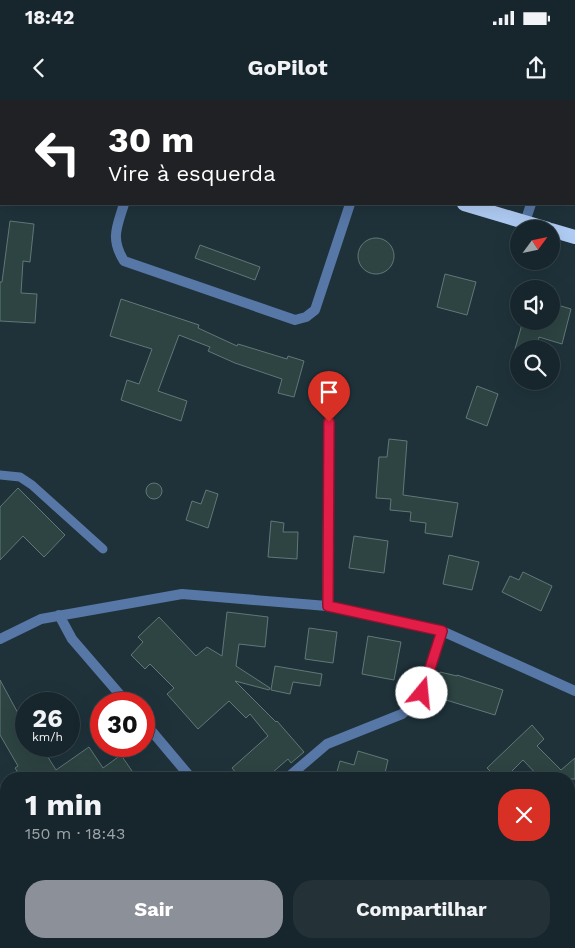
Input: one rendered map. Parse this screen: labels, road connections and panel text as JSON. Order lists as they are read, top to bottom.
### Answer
{
  "north": "top right",
  "page": {
    "status": "18:42",
    "header": "GoPilot",
    "turn": ["30 m", "Vire à esquerda"],
    "speed": "26 km/h",
    "limit": "30",
    "heading": ["1 min", "150 m · 18:43"],
    "buttons": ["Sair", "Compartilhar"]
  }
}
